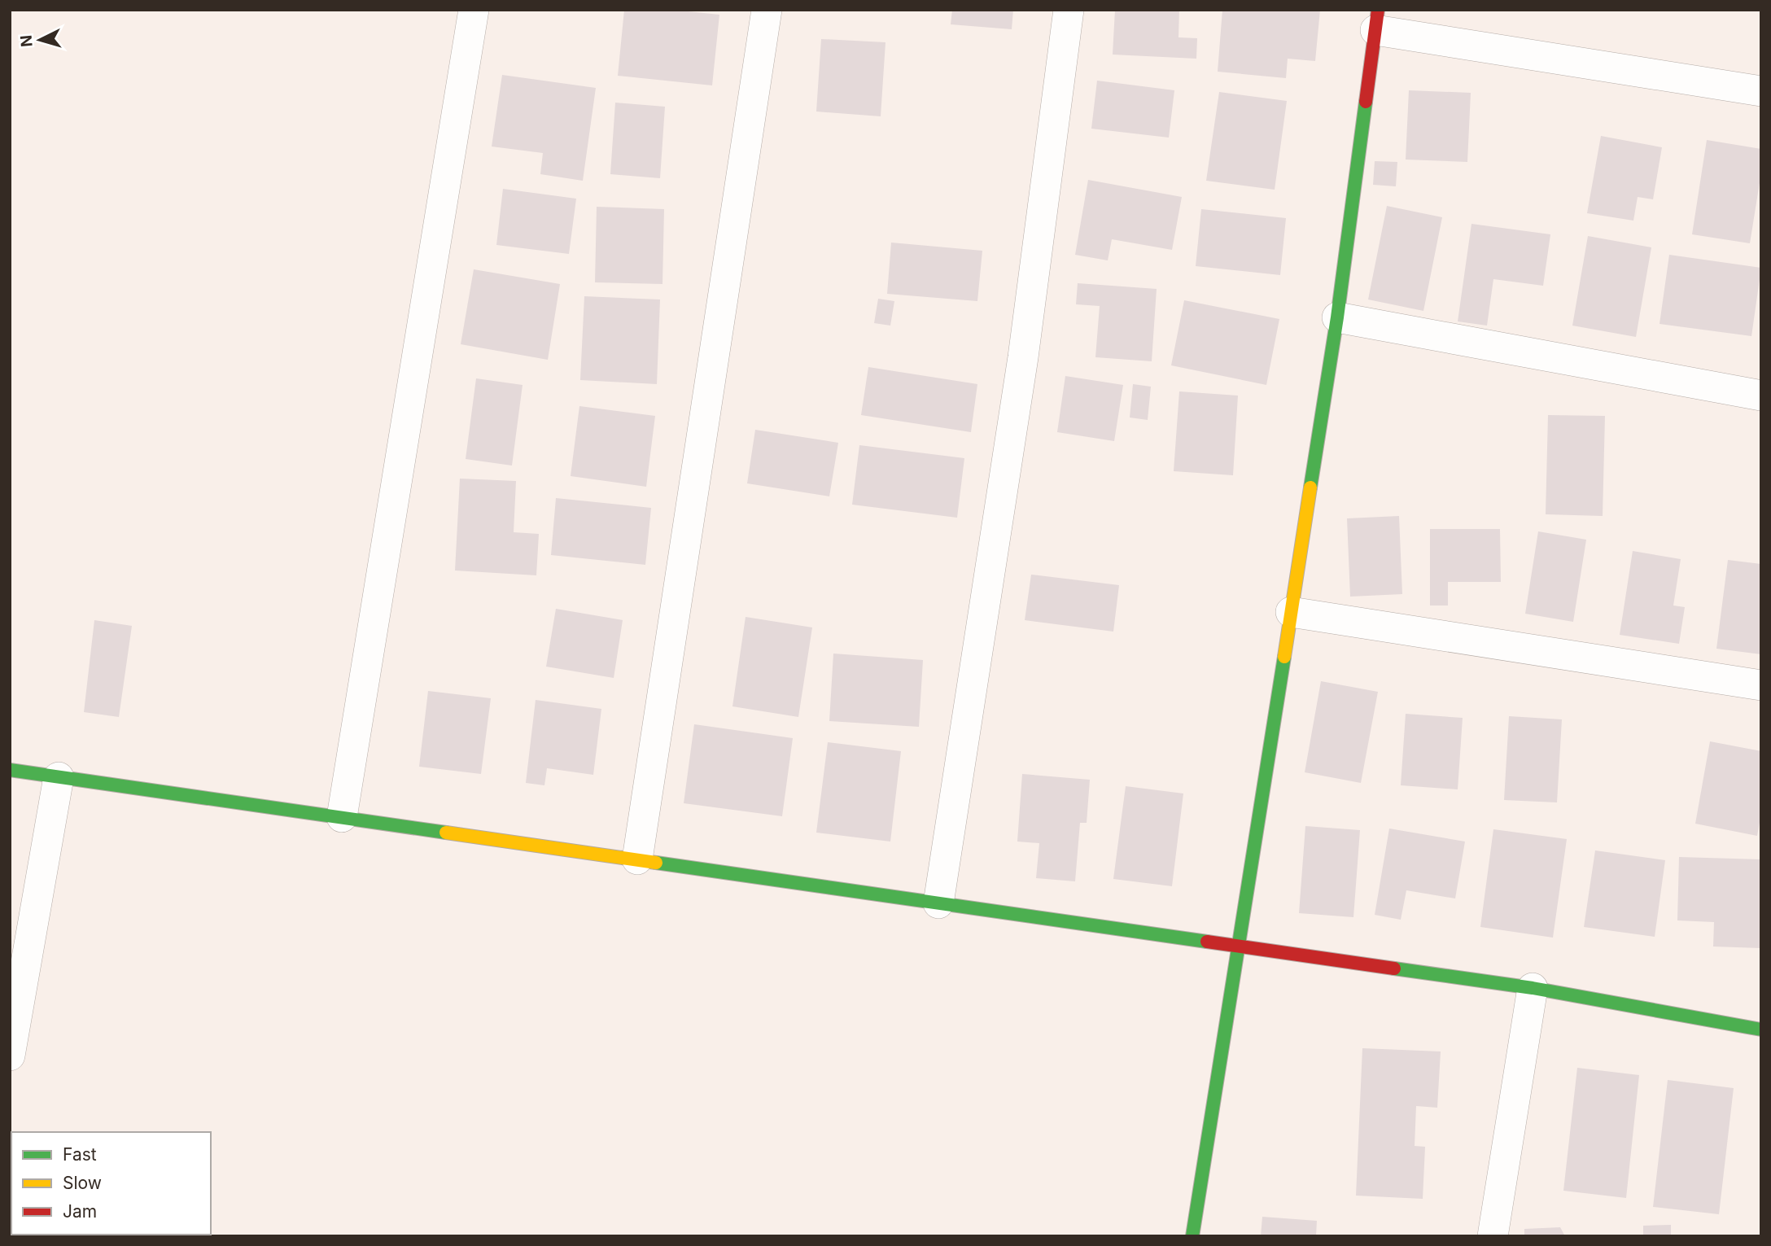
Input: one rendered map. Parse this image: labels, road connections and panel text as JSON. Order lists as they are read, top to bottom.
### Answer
{
  "legend": ["Fast", "Slow", "Jam"],
  "north": "left"
}
